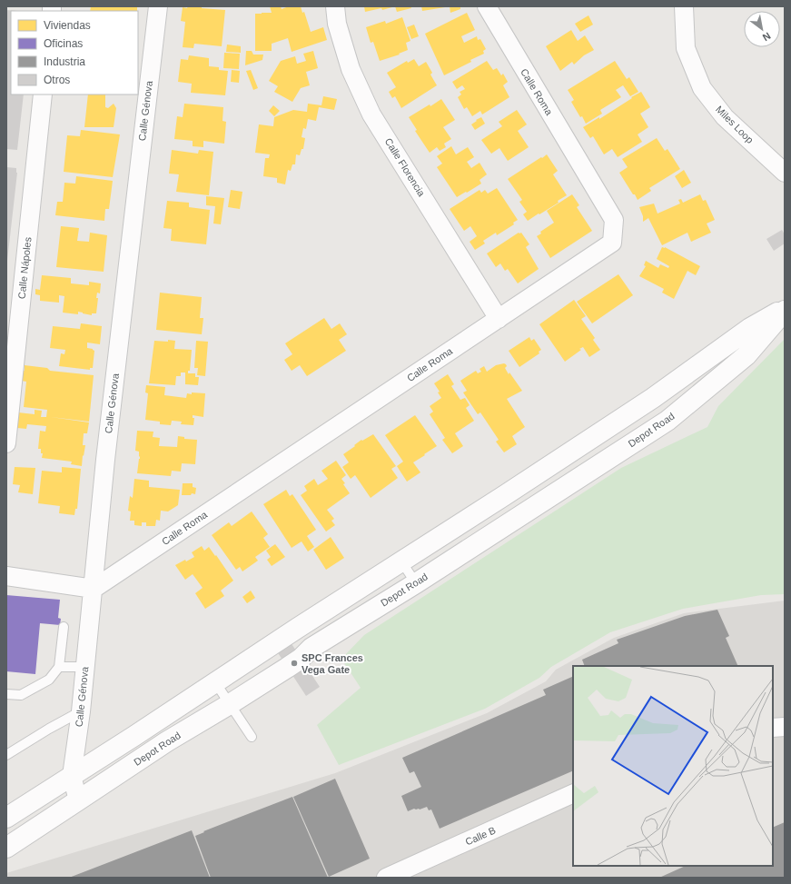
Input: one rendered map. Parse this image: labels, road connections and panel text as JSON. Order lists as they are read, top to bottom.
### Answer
{
  "streets": {
    "street": [
      "Calle Roma",
      "Calle Génova",
      "Miles Loop",
      "Calle Florencia",
      "Calle Nápoles",
      "Depot Road",
      "Calle B"
    ]
  },
  "crossings": [
    ["Calle Roma", "Calle Génova"],
    ["Calle Roma", "Calle Florencia"],
    ["Calle Génova", "Depot Road"]
  ],
  "places": ["SPC Frances Vega Gate"],
  "legend": [
    "Viviendas",
    "Oficinas",
    "Industria",
    "Otros"
  ],
  "north": "bottom right"
}
